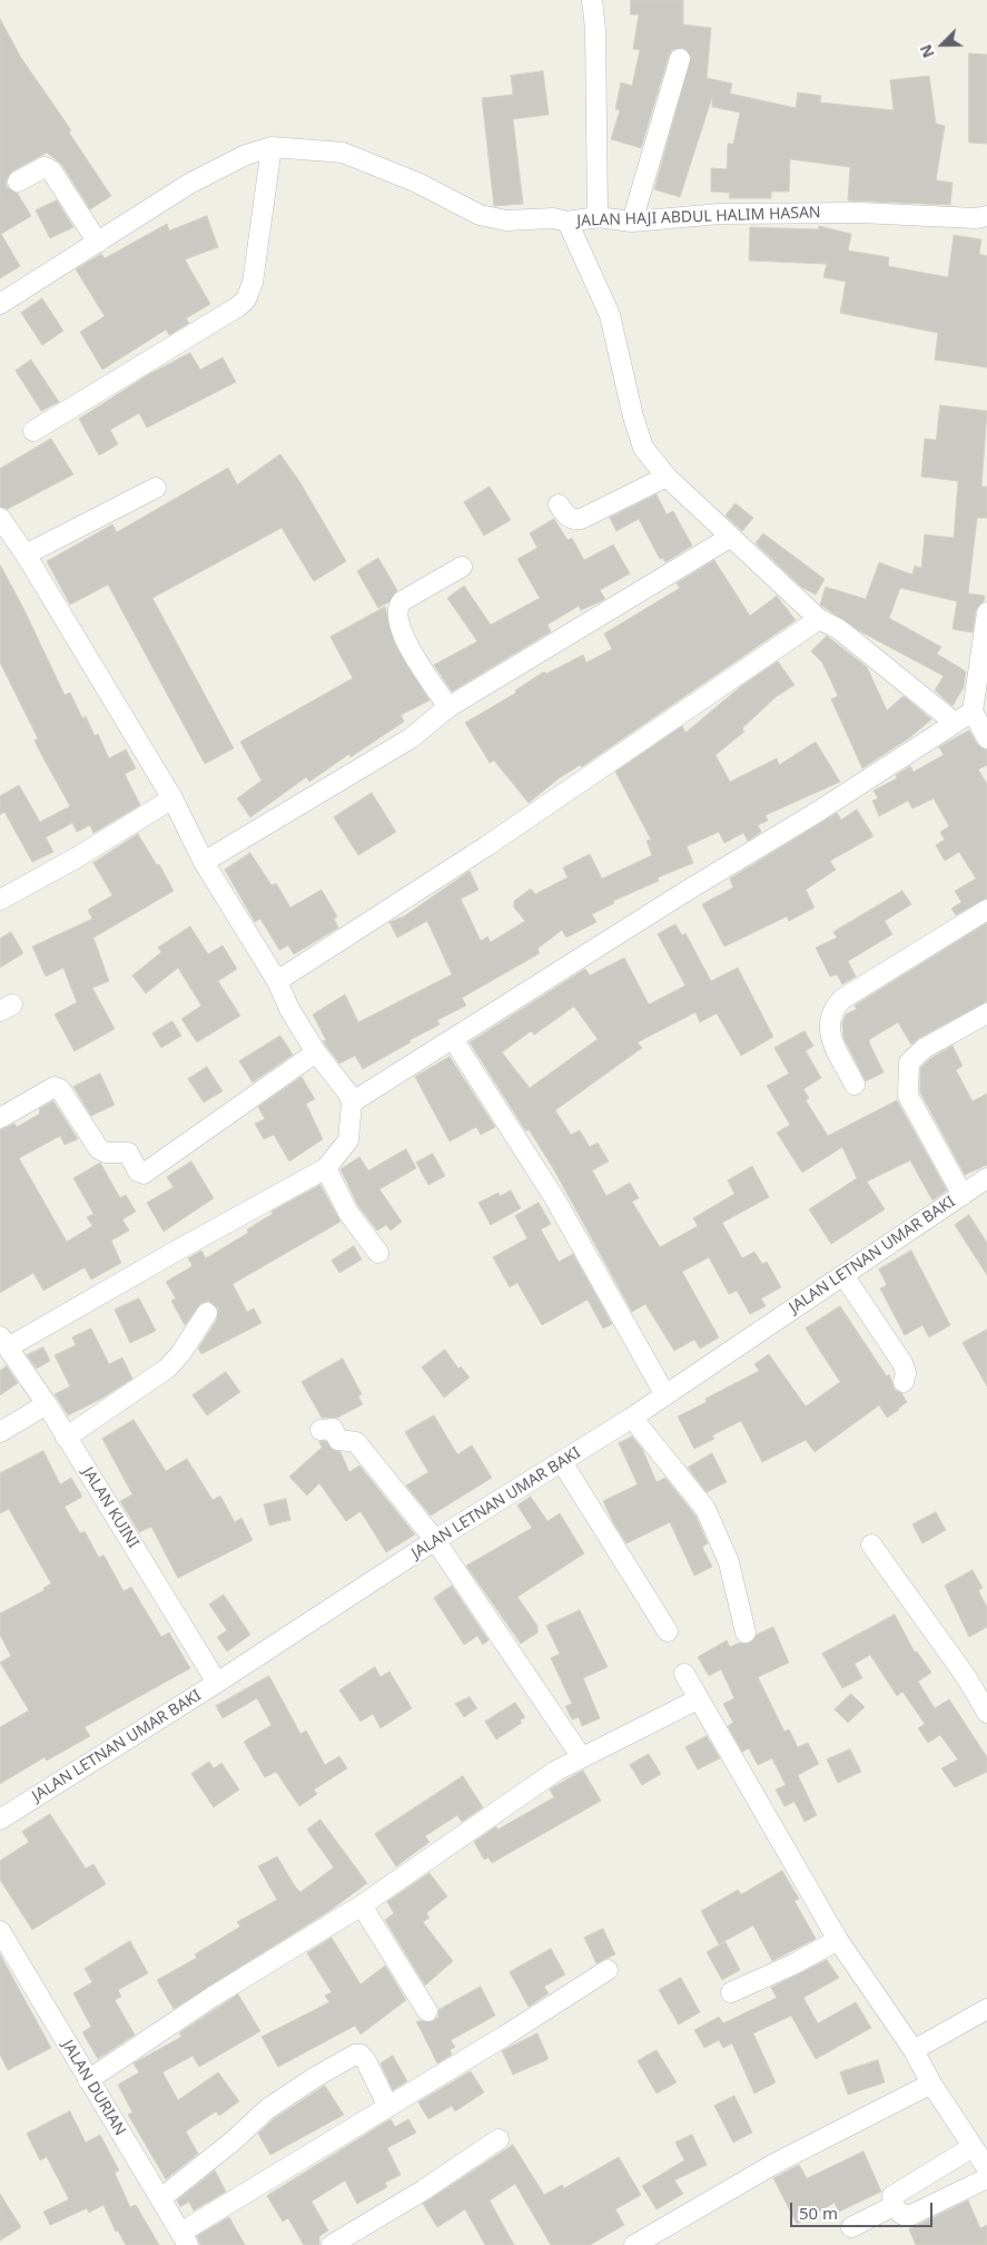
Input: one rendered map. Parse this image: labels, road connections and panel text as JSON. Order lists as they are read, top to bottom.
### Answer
{
  "streets": {
    "street": [
      "JALAN HAJI ABDUL HALIM HASAN",
      "JALAN LETNAN UMAR BAKI",
      "JALAN KUINI",
      "JALAN DURIAN"
    ]
  },
  "crossings": [
    ["JALAN LETNAN UMAR BAKI", "JALAN KUINI"]
  ],
  "scale_bar": "50 m",
  "north": "bottom left"
}
